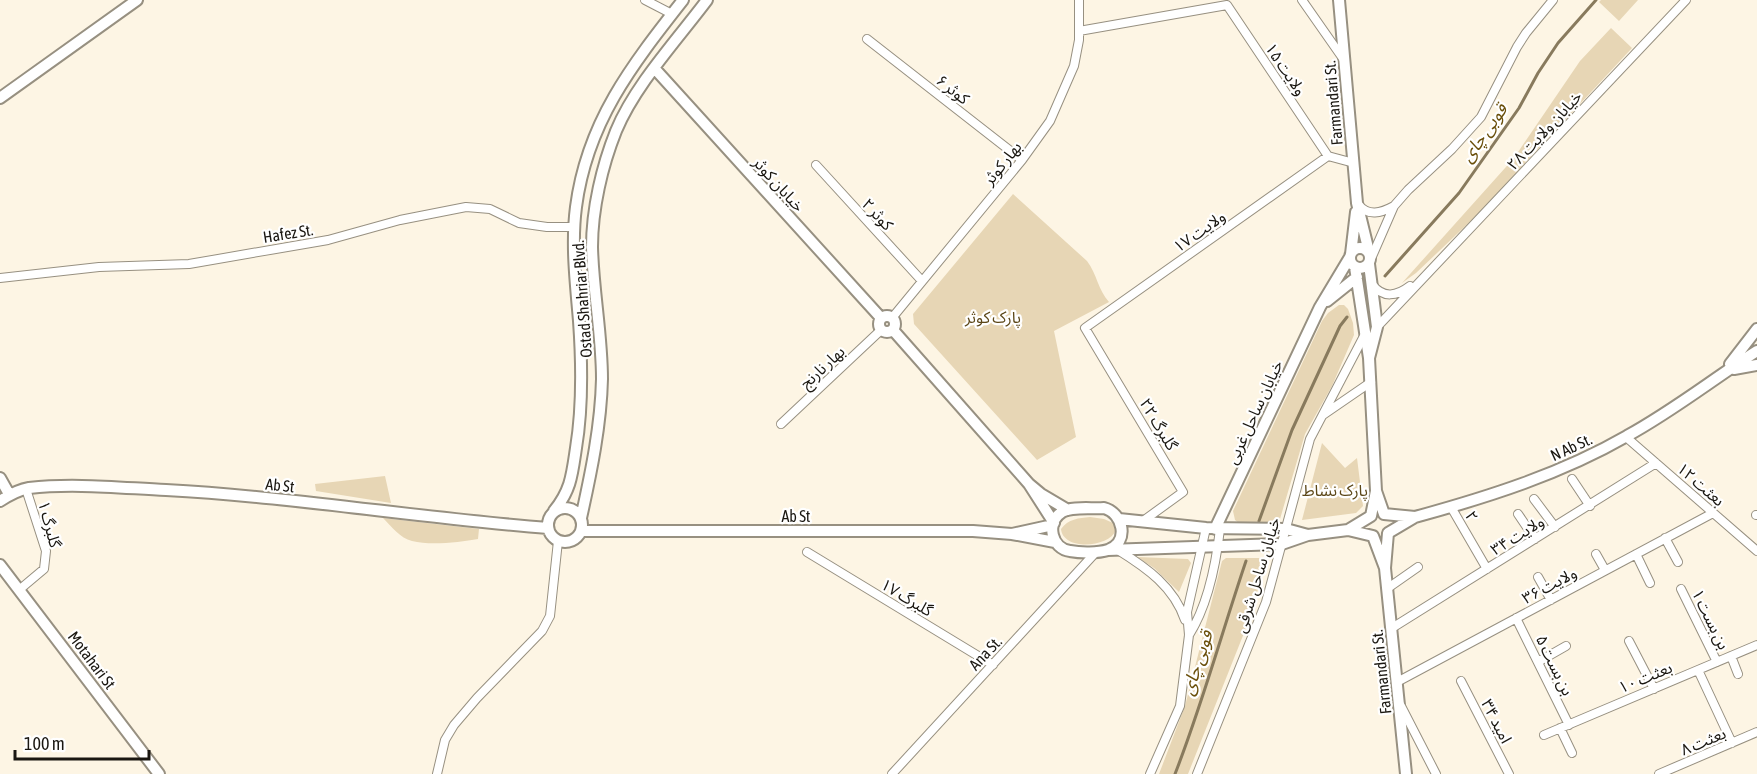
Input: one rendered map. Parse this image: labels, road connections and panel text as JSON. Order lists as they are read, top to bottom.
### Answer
{
  "streets": {
    "main road": [
      "Farmandari St.",
      "خیابان کوثر",
      "Ostad Shahriar Blvd.",
      "خیابان ساحل غربی",
      "N Ab St.",
      "Ab St",
      "Motahari St"
    ],
    "street": [
      "ولایت ۱۵",
      "کوثر ۶",
      "خیابان ولایت ۲۸",
      "بهار کوثر",
      "کوثر ۲",
      "ولایت ۱۷",
      "Hafez St.",
      "بهار نارنج",
      "گلبرگ ۲۲",
      "بعثت ۱۲",
      "۲",
      "گلبرگ ۱",
      "ولایت ۳۴",
      "خیابان ساحل شرقی",
      "ولایت ۳۶",
      "گلبرگ ۱۷",
      "بن بست ۱",
      "Ana St.",
      "بن بست ۵",
      "بعثت ۱۰",
      "امید ۳۴",
      "بعثت ۸"
    ]
  },
  "crossings": [
    ["ولایت ۱۵", "بهار کوثر"],
    ["ولایت ۱۵", "ولایت ۱۷"],
    ["کوثر ۶", "بهار کوثر"],
    ["Farmandari St.", "خیابان ولایت ۲۸"],
    ["Farmandari St.", "خیابان ساحل غربی"],
    ["Farmandari St.", "ولایت ۳۴"],
    ["Farmandari St.", "ولایت ۳۶"],
    ["بهار کوثر", "خیابان کوثر"],
    ["بهار کوثر", "کوثر ۲"],
    ["بهار کوثر", "بهار نارنج"],
    ["خیابان کوثر", "Ostad Shahriar Blvd."],
    ["خیابان کوثر", "بهار نارنج"],
    ["ولایت ۱۷", "گلبرگ ۲۲"],
    ["Hafez St.", "Ostad Shahriar Blvd."],
    ["Ostad Shahriar Blvd.", "Ab St"],
    ["N Ab St.", "بعثت ۱۲"],
    ["N Ab St.", "۲"],
    ["بعثت ۱۲", "ولایت ۳۴"],
    ["بعثت ۱۲", "ولایت ۳۶"],
    ["Ab St", "گلبرگ ۱"],
    ["۲", "ولایت ۳۴"],
    ["گلبرگ ۱", "Motahari St"],
    ["ولایت ۳۶", "بن بست ۵"],
    ["گلبرگ ۱۷", "Ana St."],
    ["بن بست ۱", "بعثت ۱۰"],
    ["بن بست ۵", "بعثت ۱۰"]
  ],
  "water": ["قوبی چای"],
  "parks": ["پارک کوثر", "پارک نشاط"],
  "scale_bar": "100 m"
}
